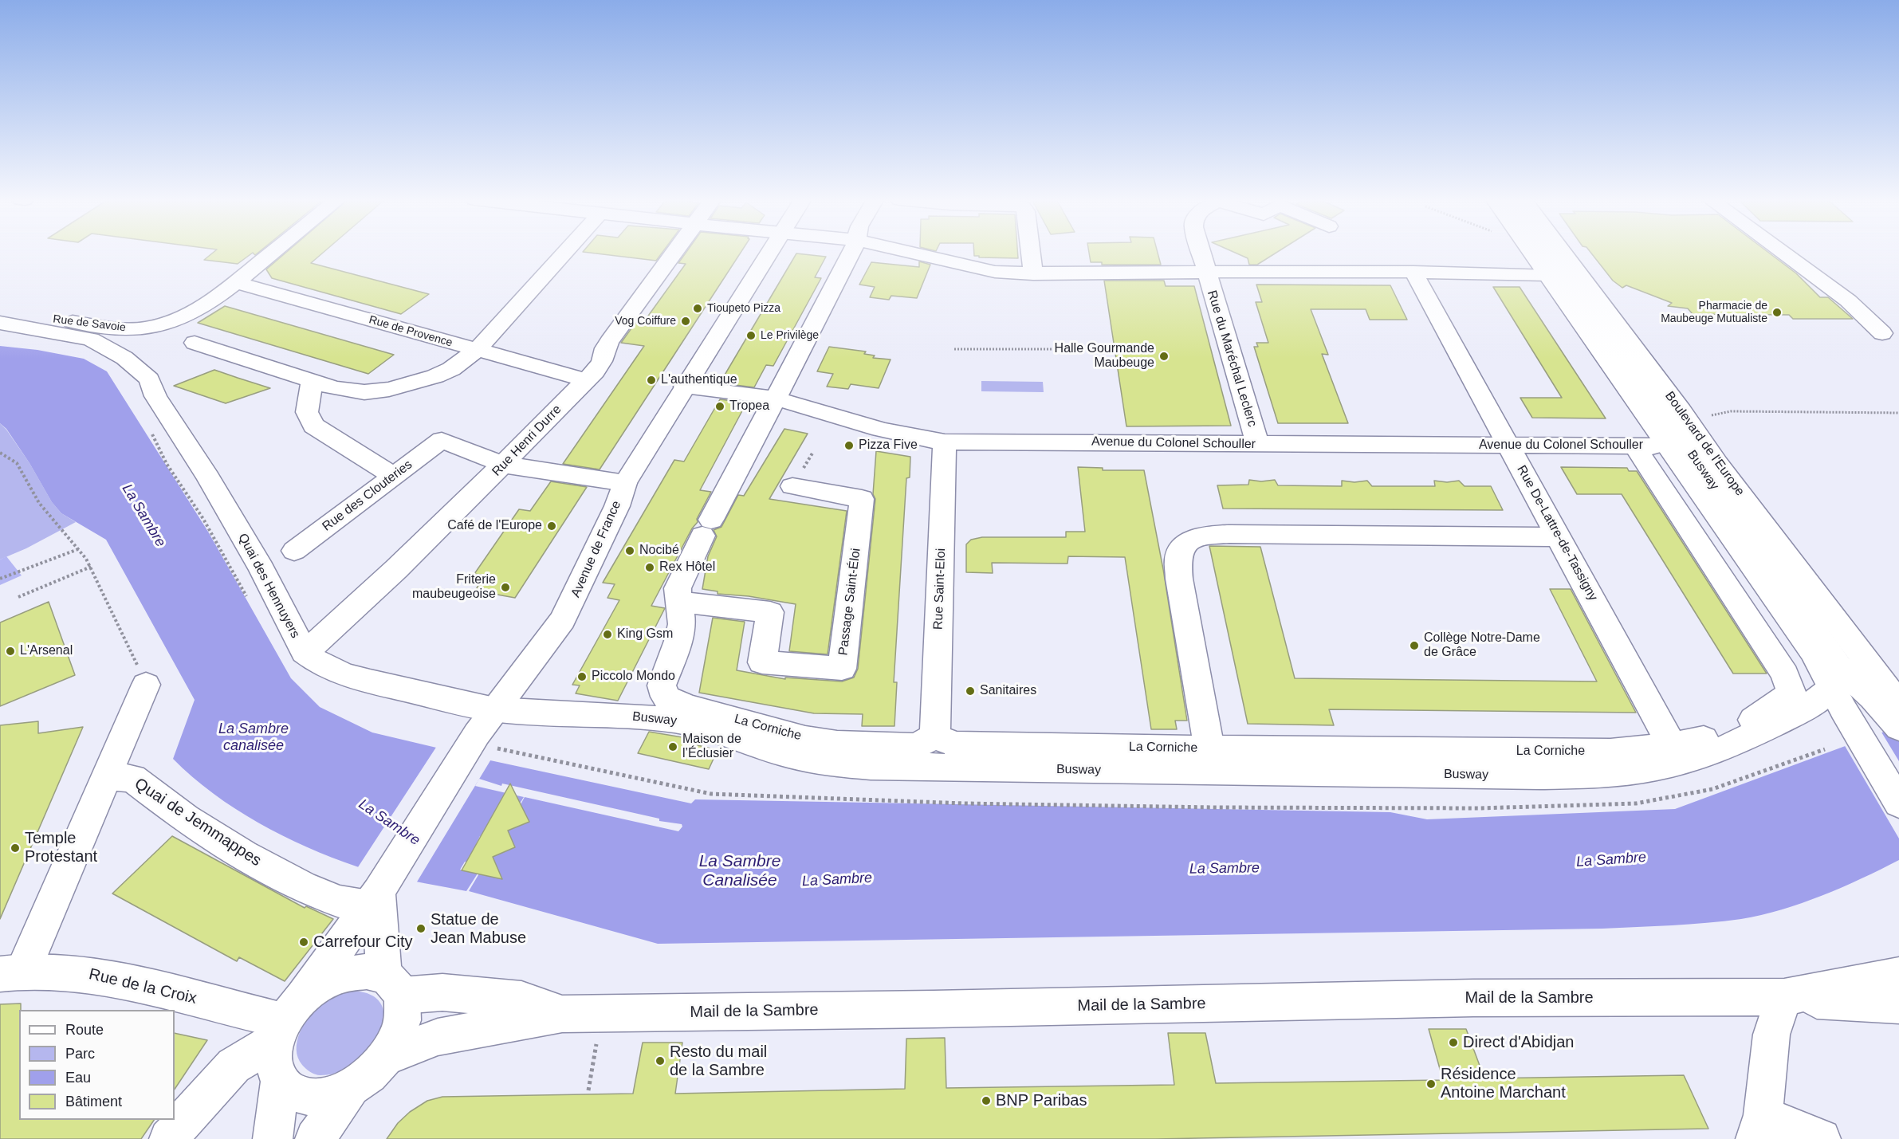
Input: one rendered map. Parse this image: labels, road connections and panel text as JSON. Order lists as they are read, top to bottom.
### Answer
{
  "streets": {
    "street": [
      "Rue de Savoie",
      "Rue de Provence",
      "Rue du Maréchal Leclerc",
      "Rue Henri Durre",
      "Avenue du Colonel Schouller",
      "Boulevard de l'Europe",
      "Busway",
      "Rue des Clouteries",
      "Rue De-Lattre-de-Tassigny",
      "Avenue de France",
      "Quai des Hennuyers",
      "Rue Saint-Eloi",
      "Passage Saint-Éloi",
      "La Corniche",
      "Quai de Jemmappes",
      "Rue de la Croix",
      "Mail de la Sambre"
    ]
  },
  "crossings": [
    ["Rue de Savoie", "Rue de Provence"],
    ["Rue de Provence", "Rue Henri Durre"],
    ["Rue du Maréchal Leclerc", "Avenue du Colonel Schouller"],
    ["Rue Henri Durre", "Rue des Clouteries"],
    ["Rue Henri Durre", "Quai des Hennuyers"],
    ["Avenue du Colonel Schouller", "Rue De-Lattre-de-Tassigny"],
    ["Avenue du Colonel Schouller", "Avenue de France"],
    ["Avenue du Colonel Schouller", "Rue Saint-Eloi"],
    ["Avenue du Colonel Schouller", "La Corniche"],
    ["Boulevard de l'Europe", "Busway"],
    ["Busway", "Avenue de France"],
    ["Busway", "Quai des Hennuyers"],
    ["Rue De-Lattre-de-Tassigny", "La Corniche"],
    ["Avenue de France", "Quai des Hennuyers"],
    ["Avenue de France", "Quai de Jemmappes"],
    ["Avenue de France", "Rue de la Croix"],
    ["Avenue de France", "Mail de la Sambre"],
    ["Rue Saint-Eloi", "La Corniche"],
    ["Passage Saint-Éloi", "La Corniche"],
    ["Rue de la Croix", "Mail de la Sambre"]
  ],
  "water": ["La Sambre", "La Sambre canalisée", "La Sambre Canalisée"],
  "places": [
    "Tioupeto Pizza",
    "Pharmacie de Maubeuge Mutualiste",
    "Vog Coiffure",
    "Le Privilège",
    "Halle Gourmande Maubeuge",
    "L'authentique",
    "Tropea",
    "Pizza Five",
    "Café de l'Europe",
    "Nocibé",
    "Rex Hôtel",
    "Friterie maubeugeoise",
    "King Gsm",
    "Collège Notre-Dame de Grâce",
    "L'Arsenal",
    "Piccolo Mondo",
    "Sanitaires",
    "Maison de l’Éclusier",
    "Temple Protestant",
    "Statue de Jean Mabuse",
    "Carrefour City",
    "Direct d'Abidjan",
    "Resto du mail de la Sambre",
    "Résidence Antoine Marchant",
    "BNP Paribas"
  ],
  "legend": [
    "Route",
    "Parc",
    "Eau",
    "Bâtiment"
  ]
}
